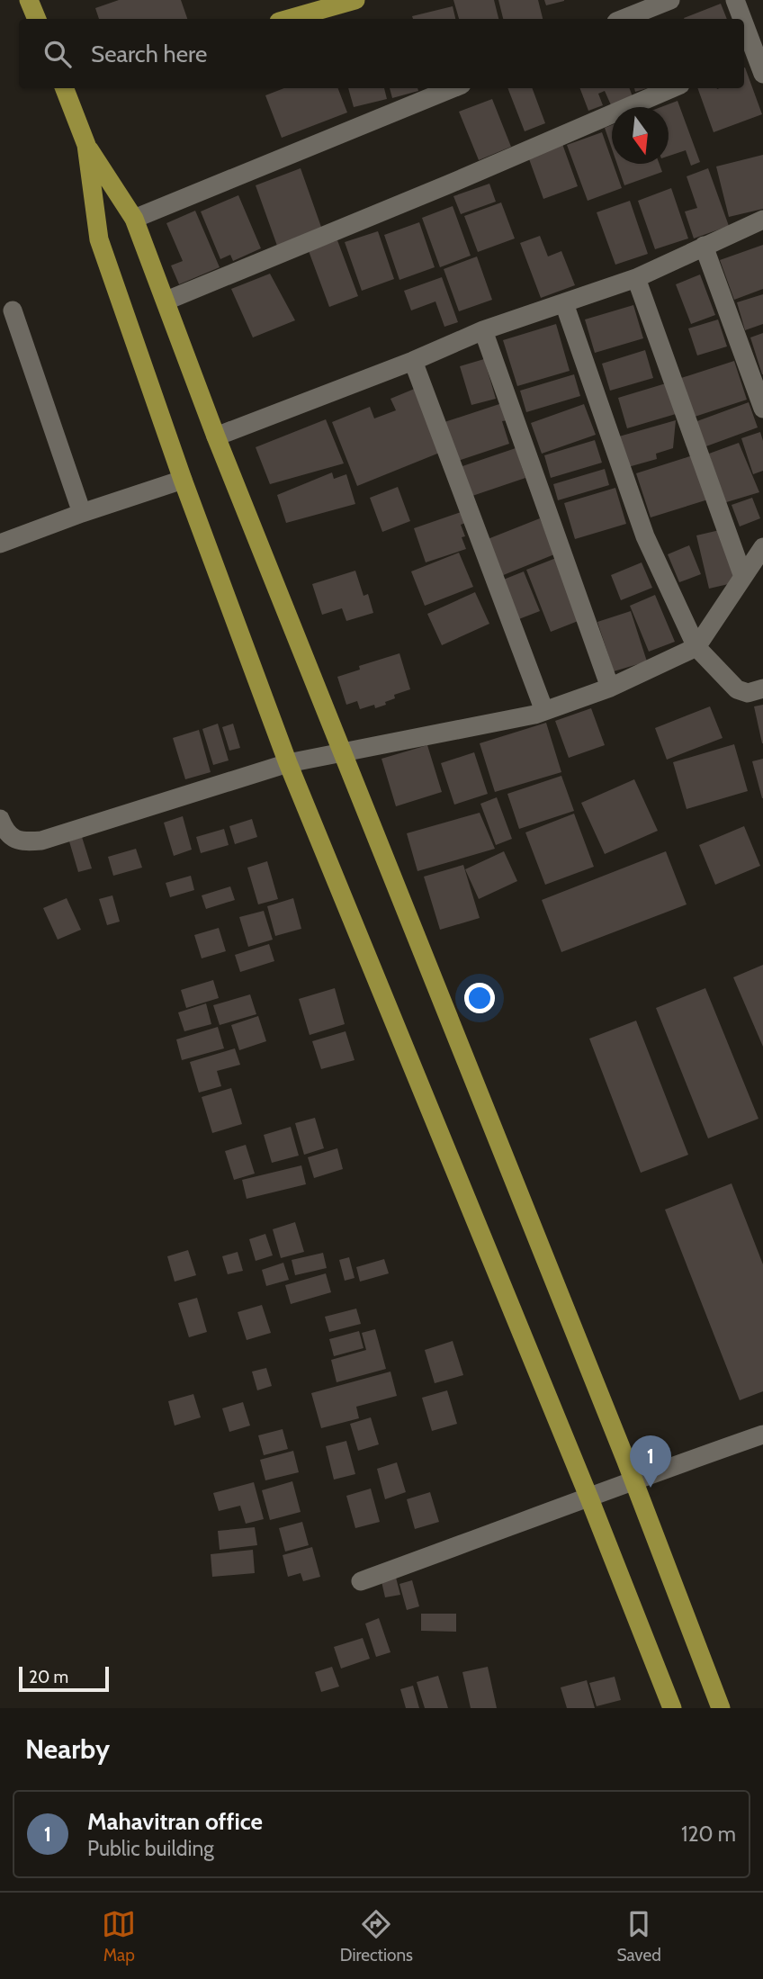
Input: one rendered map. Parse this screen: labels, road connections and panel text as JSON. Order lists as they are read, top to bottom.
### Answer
{
  "scale_bar": "20 m",
  "north": "bottom",
  "page": {
    "search": "Search here",
    "pins": "1",
    "scale": "20 m",
    "heading": "Nearby",
    "list": [
      {
        "mark": "1",
        "name": "Mahavitran office",
        "note": "Public building",
        "value": "120 m"
      }
    ],
    "nav": ["Map", "Directions", "Saved"]
  }
}
